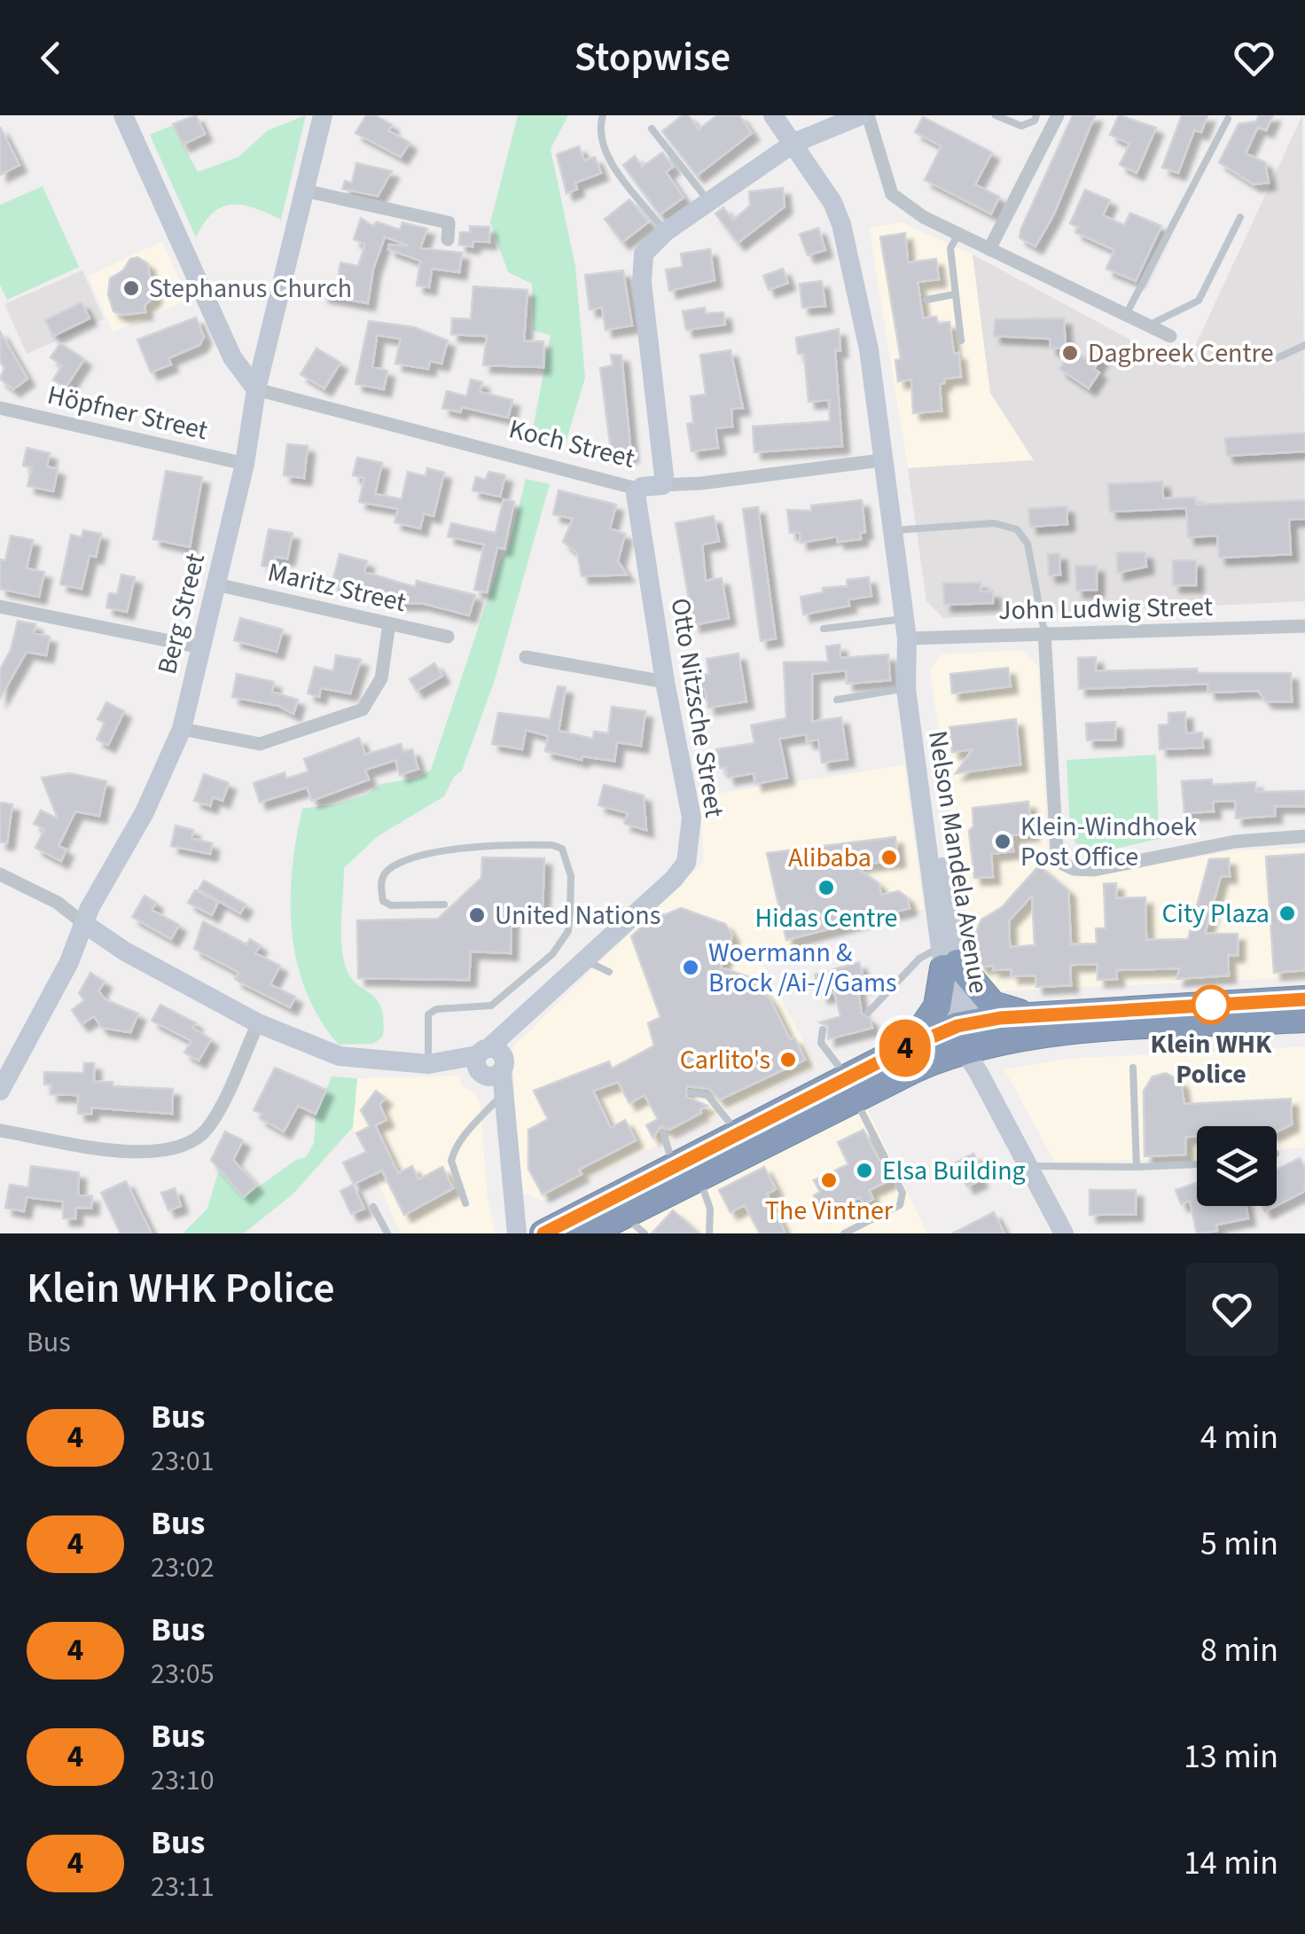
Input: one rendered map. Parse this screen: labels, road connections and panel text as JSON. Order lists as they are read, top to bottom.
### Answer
{
  "streets": {
    "street": [
      "Höpfner Street",
      "Koch Street",
      "Maritz Street",
      "John Ludwig Street",
      "Berg Street",
      "Otto Nitzsche Street",
      "Nelson Mandela Avenue"
    ]
  },
  "crossings": [
    ["Höpfner Street", "Berg Street"],
    ["Koch Street", "Berg Street"],
    ["Koch Street", "Otto Nitzsche Street"],
    ["Koch Street", "Nelson Mandela Avenue"],
    ["Maritz Street", "Berg Street"],
    ["John Ludwig Street", "Nelson Mandela Avenue"]
  ],
  "places": [
    "Stephanus Church",
    "Dagbreek Centre",
    "Klein-Windhoek Post Office",
    "Alibaba",
    "Hidas Centre",
    "City Plaza",
    "United Nations",
    "Woermann & Brock /Ai-//Gams",
    "Klein WHK Police",
    "Carlito's",
    "Elsa Building",
    "The Vintner"
  ],
  "lines": ["bus line 4"],
  "page": {
    "header": "Stopwise",
    "on_map": "4",
    "heading": ["Klein WHK Police", "Bus"],
    "list": [
      {
        "mark": "4",
        "name": "Bus",
        "note": "23:01",
        "value": "4 min"
      },
      {
        "mark": "4",
        "name": "Bus",
        "note": "23:02",
        "value": "5 min"
      },
      {
        "mark": "4",
        "name": "Bus",
        "note": "23:05",
        "value": "8 min"
      },
      {
        "mark": "4",
        "name": "Bus",
        "note": "23:10",
        "value": "13 min"
      },
      {
        "mark": "4",
        "name": "Bus",
        "note": "23:11",
        "value": "14 min"
      }
    ]
  }
}
